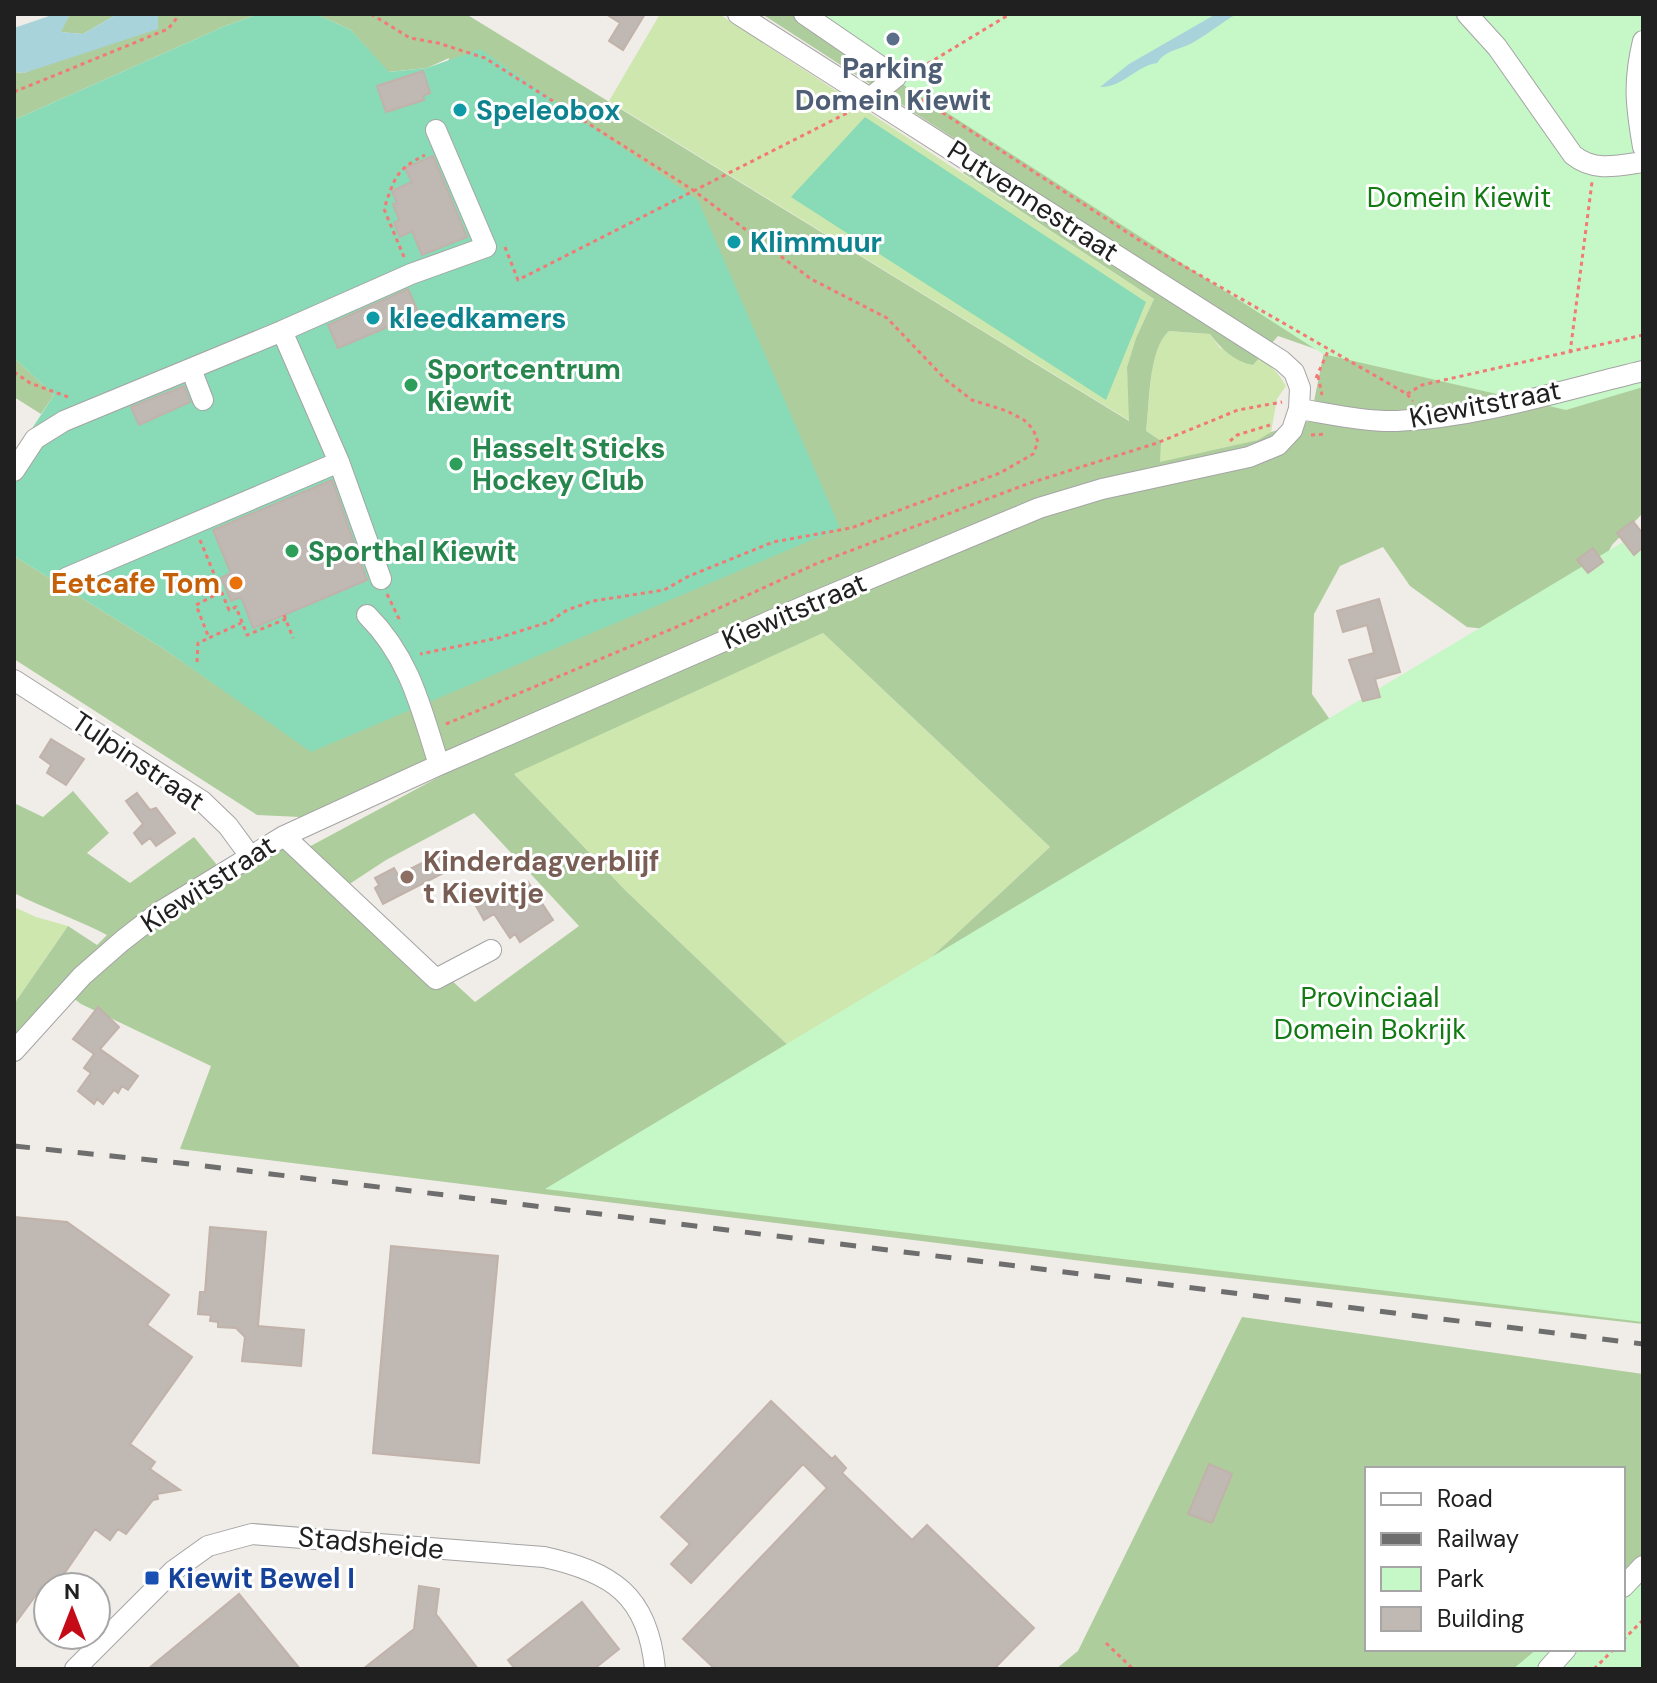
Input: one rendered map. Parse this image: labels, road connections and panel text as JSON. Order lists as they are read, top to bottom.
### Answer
{
  "streets": {
    "street": [
      "Putvennestraat",
      "Kiewitstraat",
      "Tulpinstraat",
      "Stadsheide"
    ]
  },
  "crossings": [
    ["Putvennestraat", "Kiewitstraat"],
    ["Kiewitstraat", "Tulpinstraat"]
  ],
  "parks": ["Domein Kiewit", "Provinciaal Domein Bokrijk"],
  "places": {
    "other": [
      "Parking Domein Kiewit",
      "Speleobox",
      "Klimmuur",
      "kleedkamers",
      "Sportcentrum Kiewit",
      "Hasselt Sticks Hockey Club",
      "Sporthal Kiewit",
      "Eetcafe Tom",
      "Kinderdagverblijf t Kievitje"
    ],
    "transit": ["Kiewit Bewel I"]
  },
  "legend": [
    "Road",
    "Railway",
    "Park",
    "Building"
  ],
  "north": "top"
}
